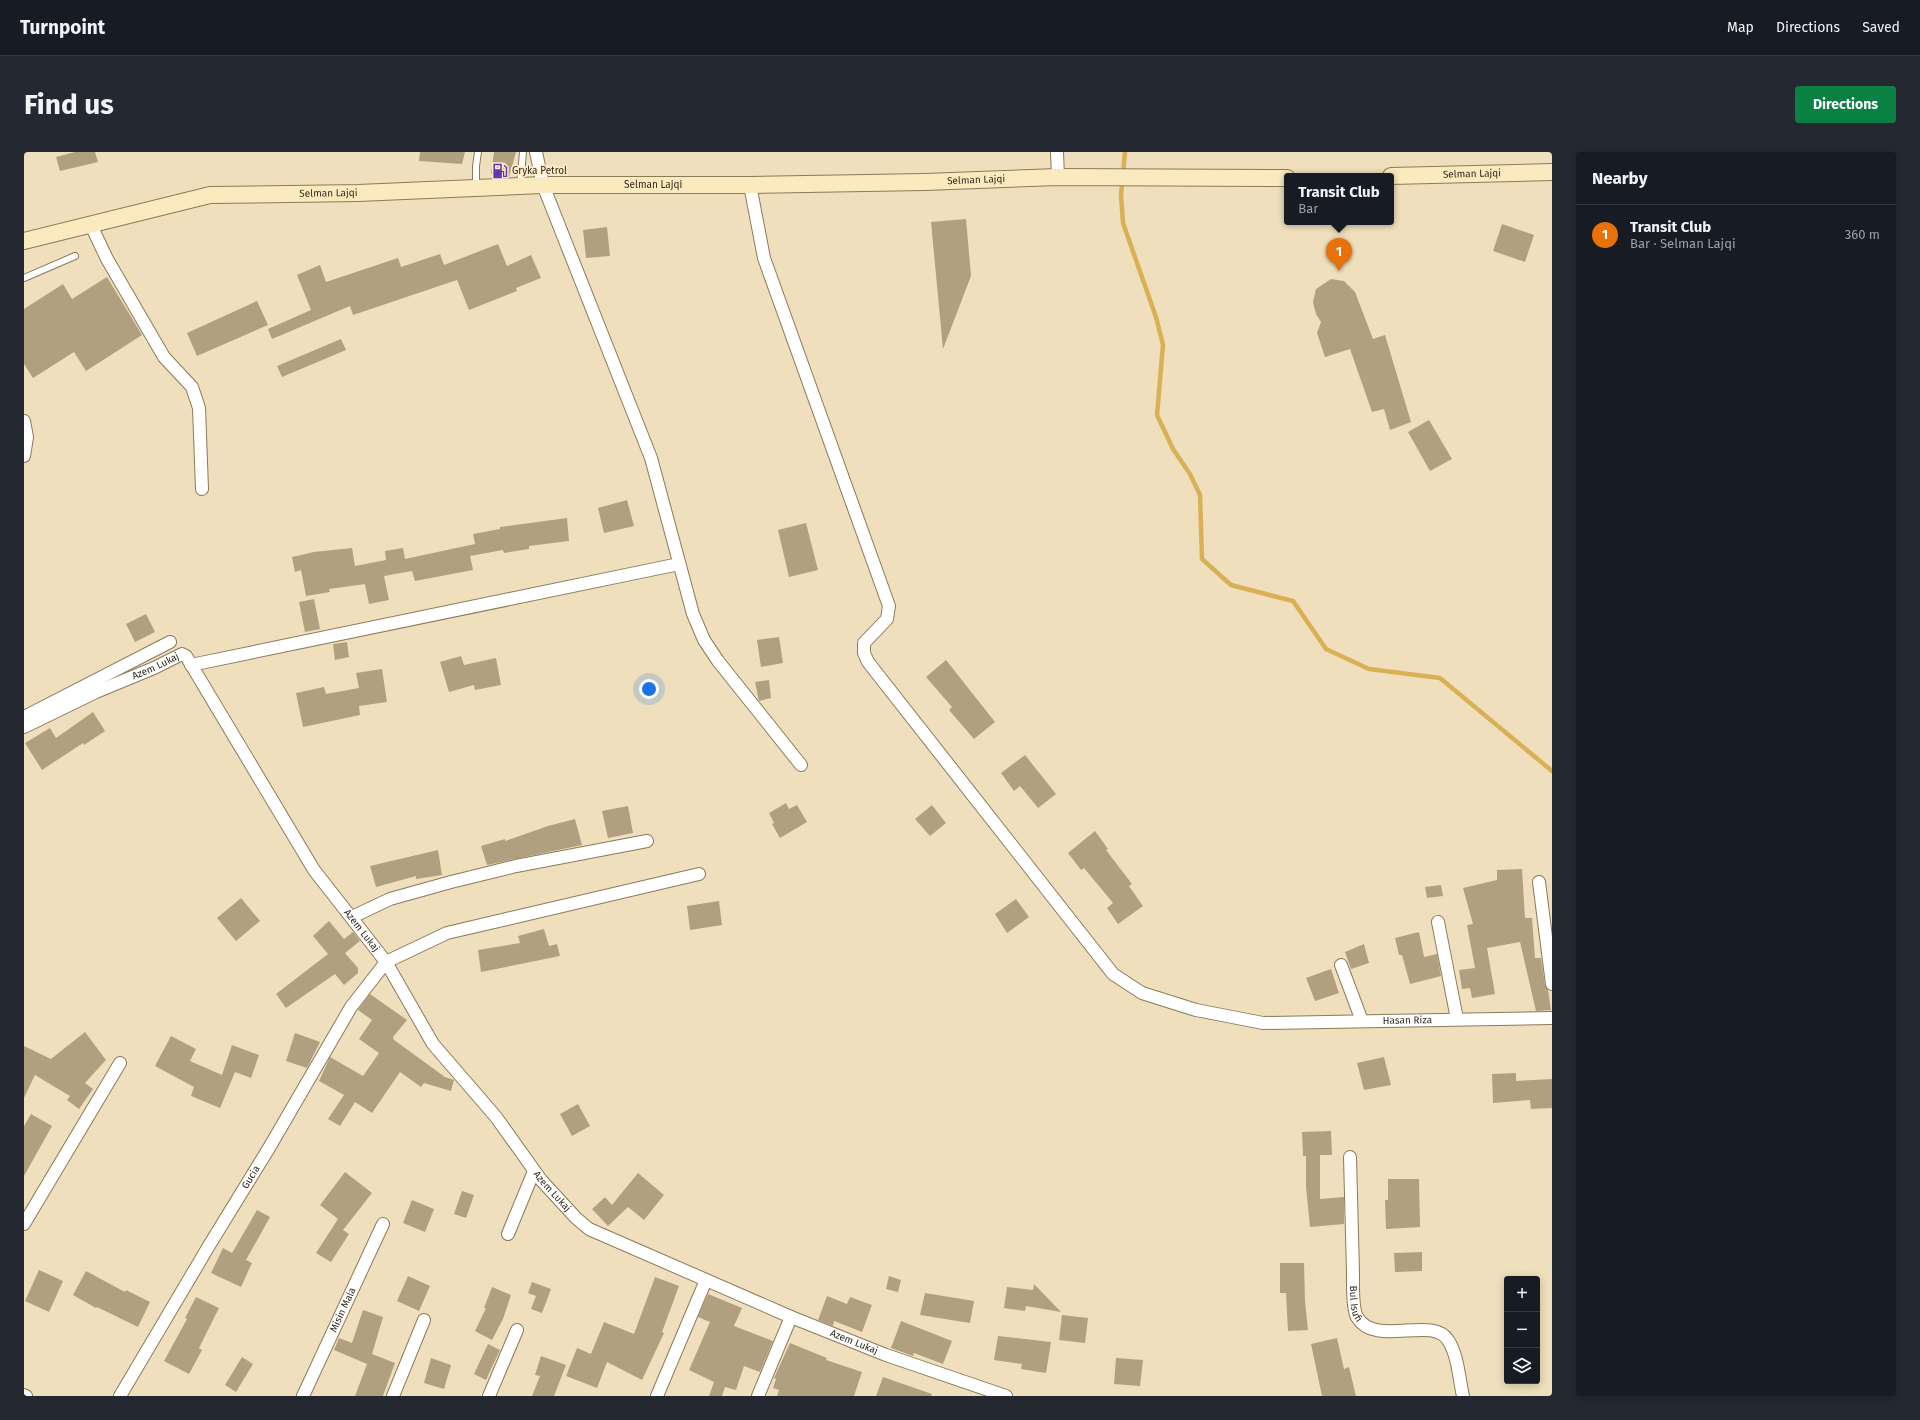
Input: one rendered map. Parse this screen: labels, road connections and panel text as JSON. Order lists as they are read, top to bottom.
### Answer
{
  "streets": {
    "street": [
      "Selman Lajqi",
      "Azem Lukaj",
      "Hasan Riza",
      "Gucia",
      "Bul Isufi",
      "Misin Mala"
    ]
  },
  "crossings": [
    ["Selman Lajqi", "Hasan Riza"],
    ["Azem Lukaj", "Gucia"]
  ],
  "places": {
    "fuel station": ["Gryka Petrol"]
  },
  "page": {
    "header": "Turnpoint",
    "nav": ["Map", "Directions", "Saved"],
    "buttons": "Directions",
    "title": "Find us",
    "heading": "Nearby",
    "popup": ["Transit Club", "Bar"],
    "list": [
      {
        "mark": "1",
        "name": "Transit Club",
        "note": "Bar · Selman Lajqi",
        "value": "360 m"
      }
    ],
    "pins": "1",
    "map_buttons": ["+", "−"]
  }
}
